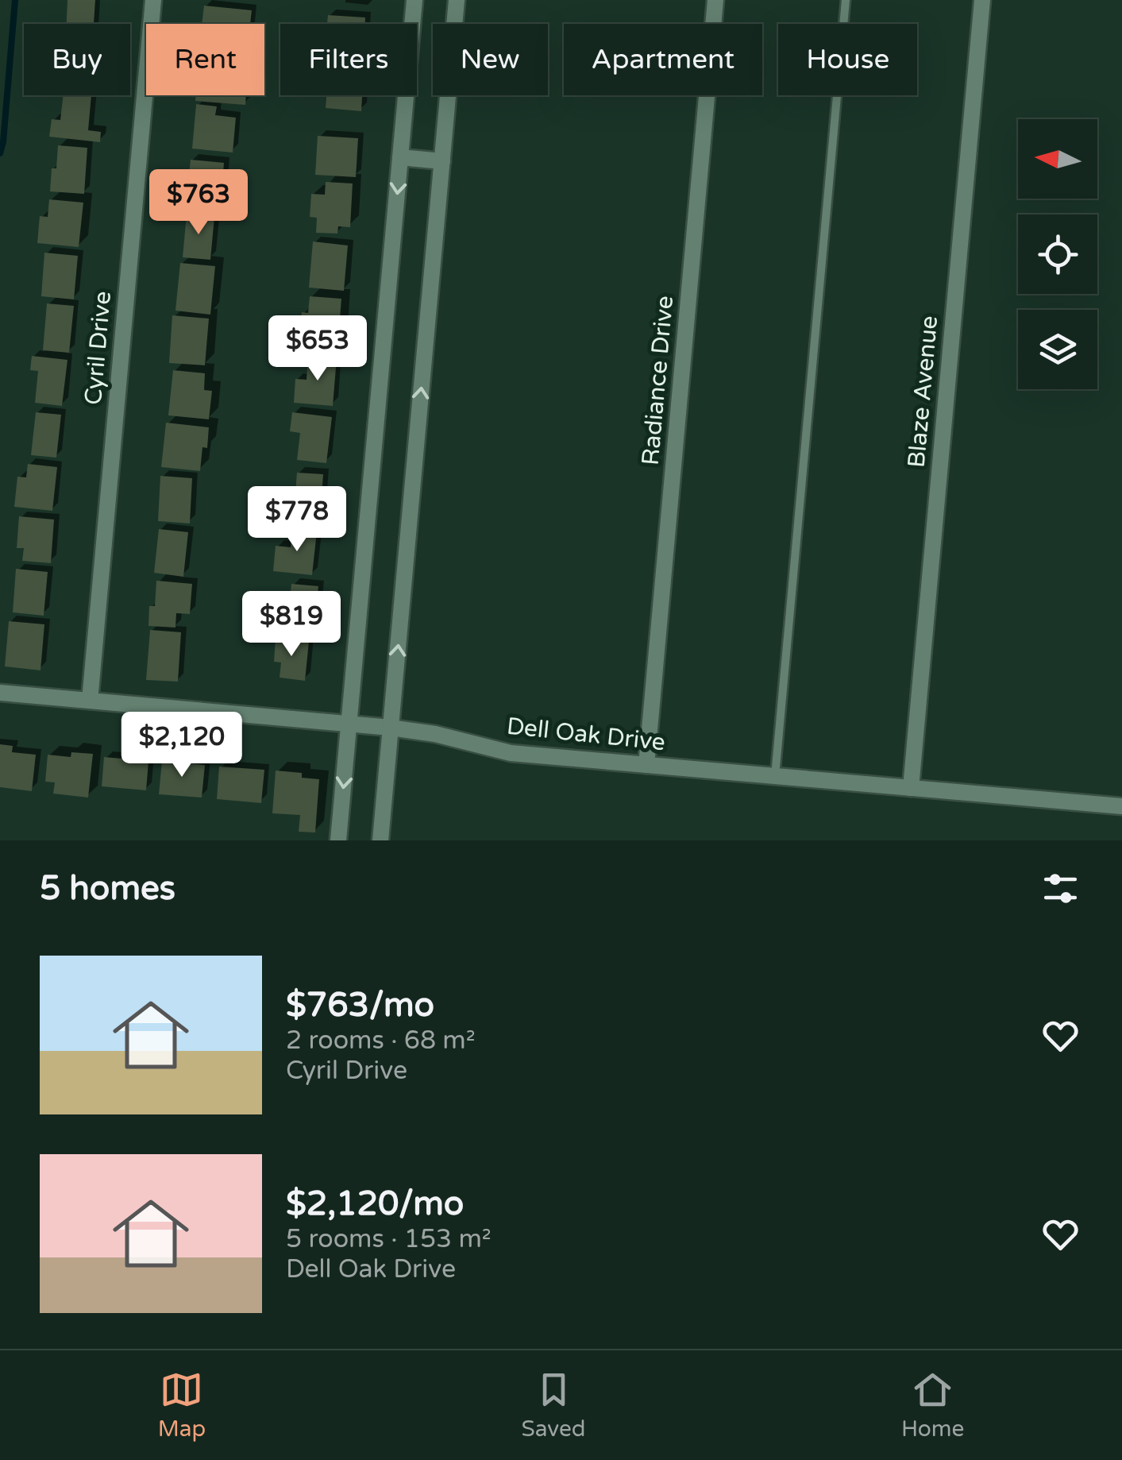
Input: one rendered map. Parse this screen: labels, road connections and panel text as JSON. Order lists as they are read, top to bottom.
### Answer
{
  "streets": {
    "street": [
      "Cyril Drive",
      "Radiance Drive",
      "Blaze Avenue",
      "Dell Oak Drive"
    ]
  },
  "crossings": [
    ["Cyril Drive", "Dell Oak Drive"],
    ["Radiance Drive", "Dell Oak Drive"],
    ["Blaze Avenue", "Dell Oak Drive"]
  ],
  "north": "left",
  "page": {
    "chip": [
      "Buy",
      "Rent",
      "Filters",
      "New",
      "Apartment",
      "House"
    ],
    "price": [
      "$763",
      "$653",
      "$778",
      "$819",
      "$2,120"
    ],
    "heading": "5 homes",
    "list": [
      {
        "name": "$763/mo",
        "note": "2 rooms · 68 m² · Cyril Drive"
      },
      {
        "name": "$2,120/mo",
        "note": "5 rooms · 153 m² · Dell Oak Drive"
      }
    ],
    "tabs": ["Map", "Saved", "Home"]
  }
}
